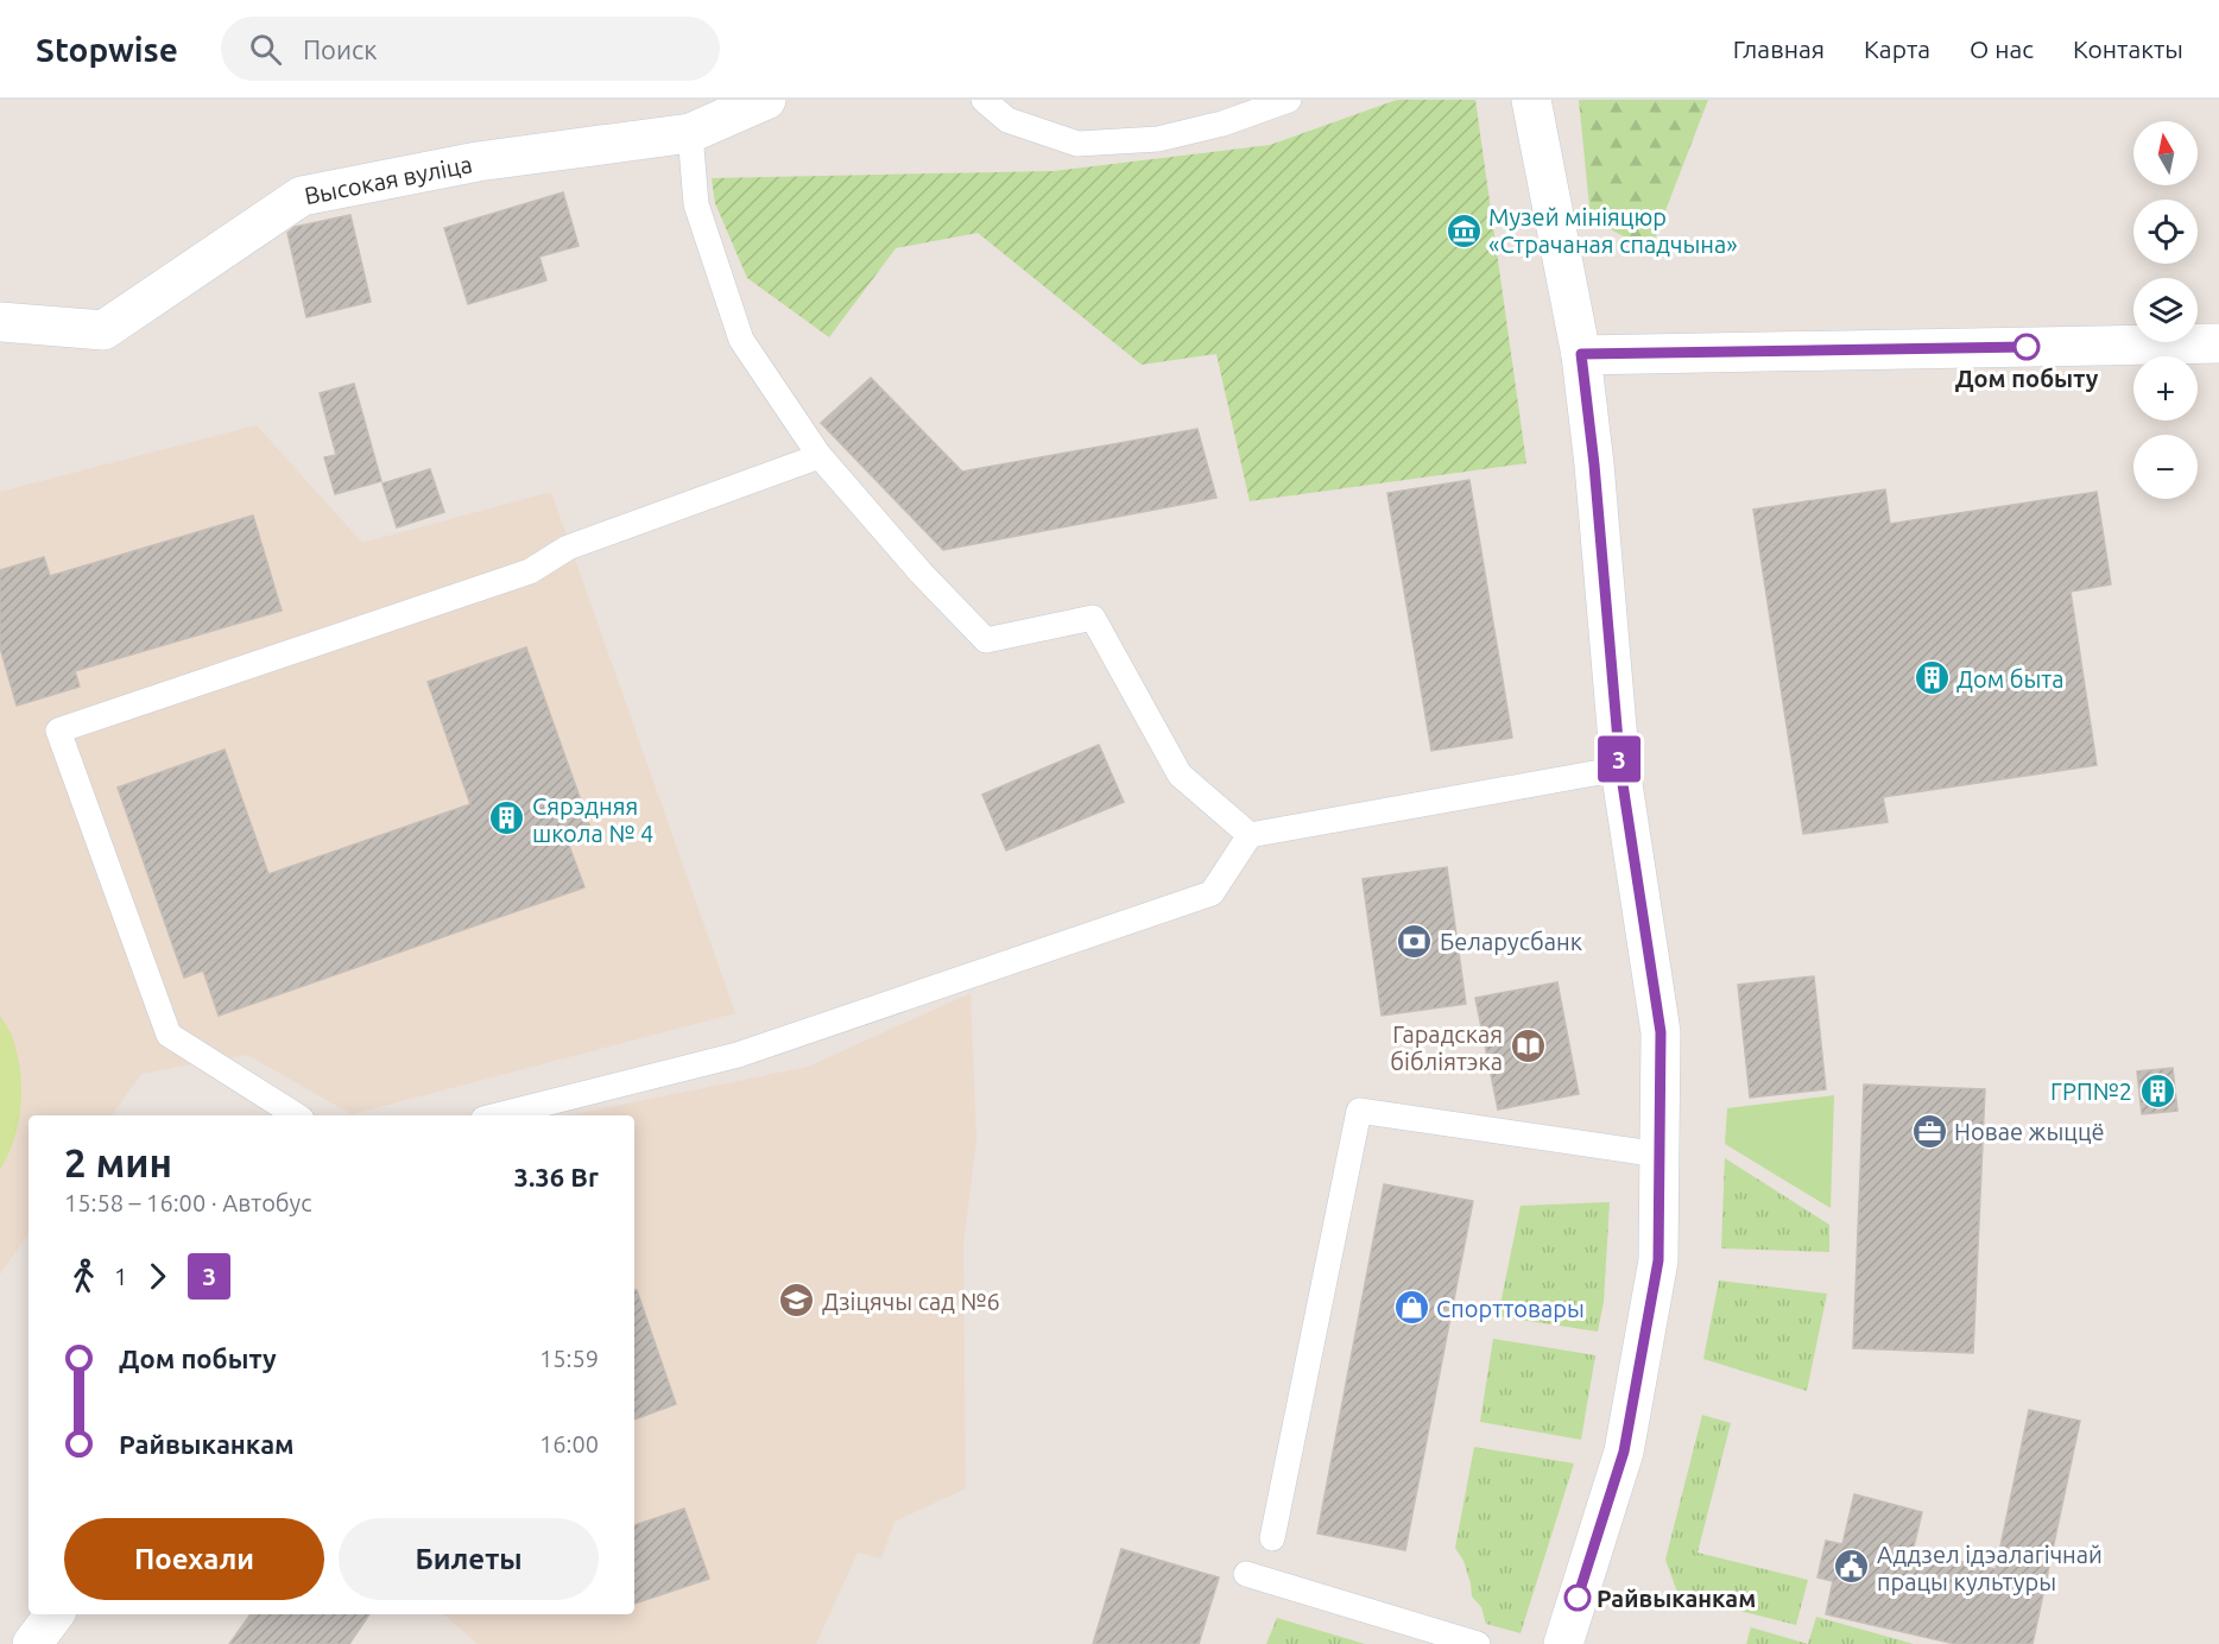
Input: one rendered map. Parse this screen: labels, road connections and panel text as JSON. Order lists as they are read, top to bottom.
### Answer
{
  "streets": {
    "street": ["Высокая вуліца"]
  },
  "places": {
    "museum": ["Музей мініяцюр «Страчаная спадчына»"],
    "other": ["Дом побыту", "Райвыканкам"],
    "building": ["Дом быта", "Сярэдняя школа № 4", "ГРП№2"],
    "bank": ["Беларусбанк"],
    "library": ["Гарадская бібліятэка"],
    "office": ["Новае жыццё"],
    "school or university": ["Дзіцячы сад №6"],
    "shop": ["Спорттовары"],
    "public building": ["Аддзел ідэалагічнай працы культуры"]
  },
  "lines": ["bus line 3"],
  "north": "top",
  "page": {
    "header": "Stopwise",
    "search": "Поиск",
    "nav": [
      "Главная",
      "Карта",
      "О нас",
      "Контакты"
    ],
    "on_map": "3",
    "map_buttons": ["+", "−"],
    "heading": ["2 мин", "15:58 – 16:00 · Автобус", "3.36 Br"],
    "legs": ["1", "3"],
    "list": [
      {
        "name": "Дом побыту",
        "value": "15:59"
      },
      {
        "name": "Райвыканкам",
        "value": "16:00"
      }
    ],
    "buttons": ["Поехали", "Билеты"]
  }
}
